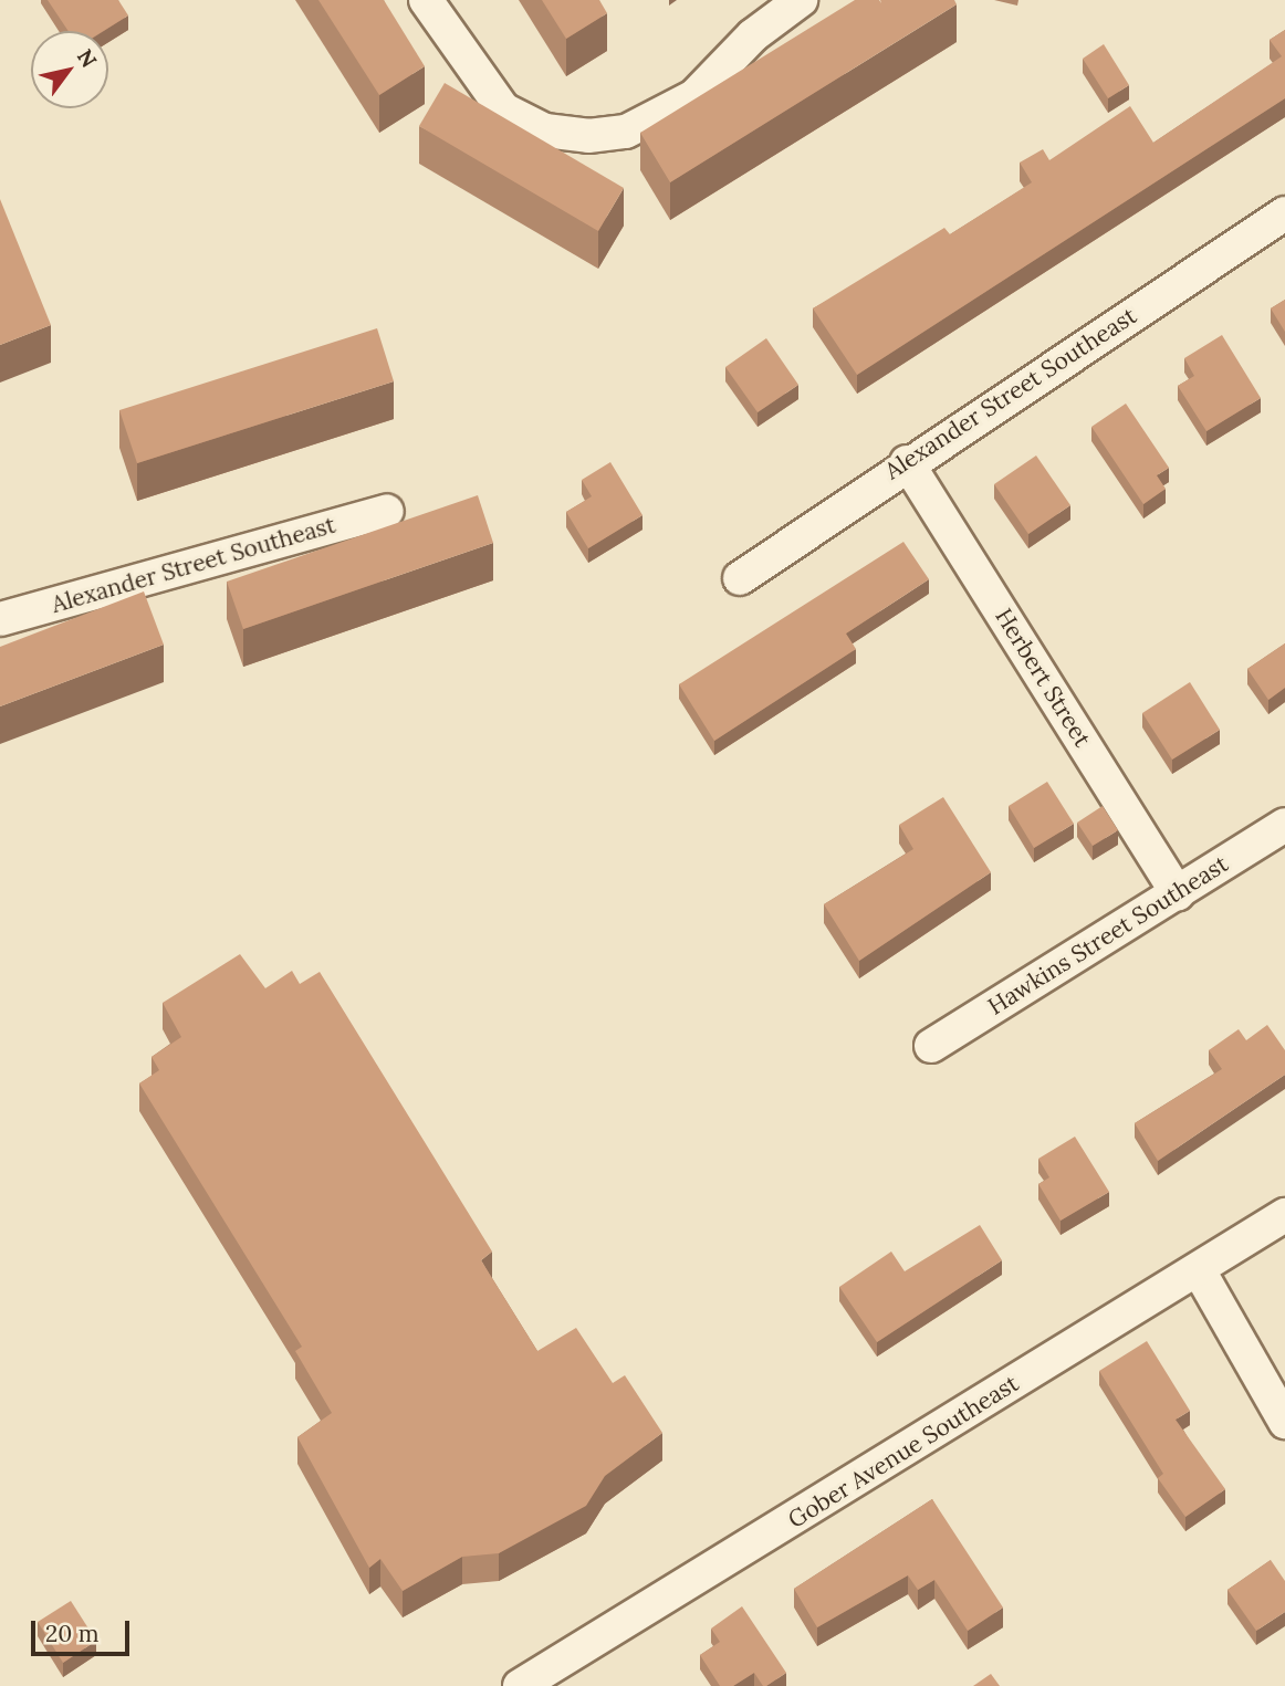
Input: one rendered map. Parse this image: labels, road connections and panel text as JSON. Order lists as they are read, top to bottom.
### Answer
{
  "streets": {
    "street": [
      "Alexander Street Southeast",
      "Herbert Street",
      "Hawkins Street Southeast",
      "Gober Avenue Southeast"
    ]
  },
  "crossings": [
    ["Alexander Street Southeast", "Herbert Street"],
    ["Herbert Street", "Hawkins Street Southeast"]
  ],
  "scale_bar": "20 m",
  "north": "top right"
}
